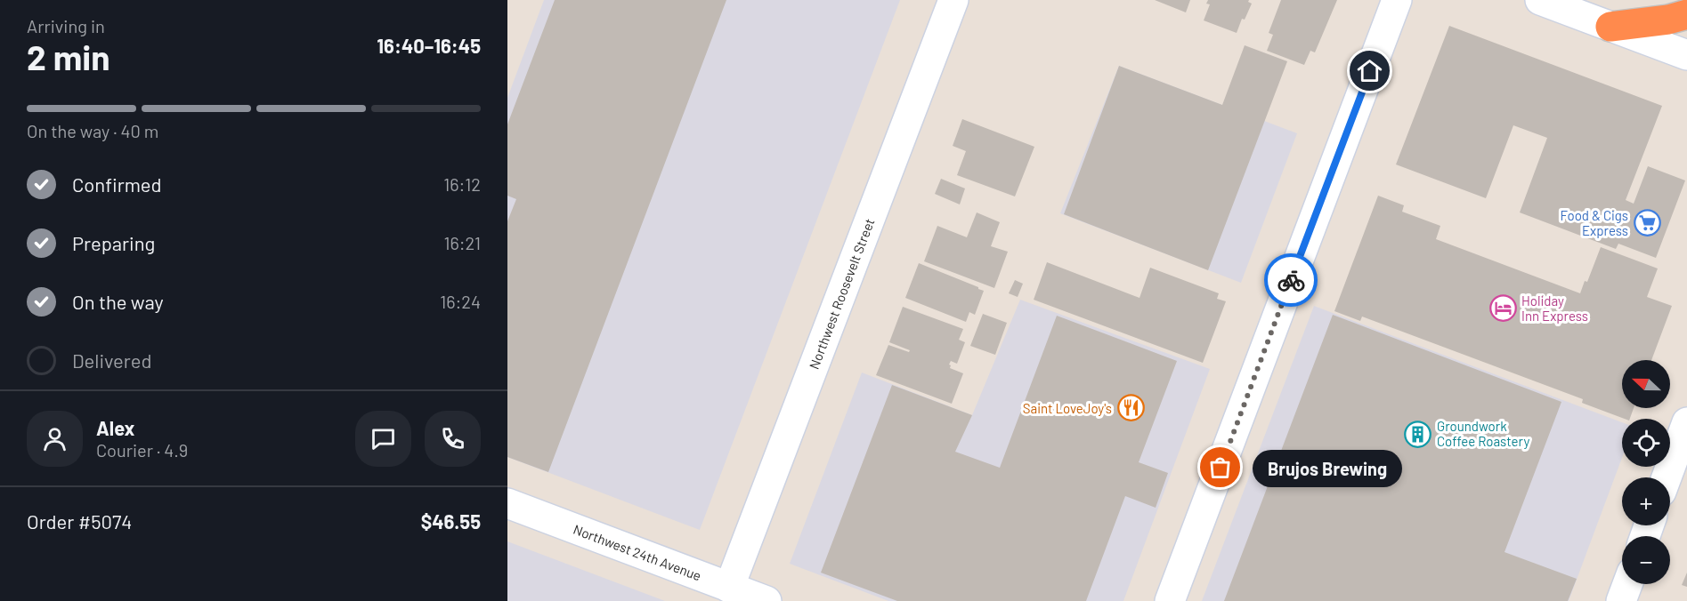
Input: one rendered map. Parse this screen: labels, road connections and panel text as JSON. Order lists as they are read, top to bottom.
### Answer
{
  "streets": {
    "street": ["Northwest Roosevelt Street", "Northwest 24th Avenue"]
  },
  "crossings": [
    ["Northwest Roosevelt Street", "Northwest 24th Avenue"]
  ],
  "places": {
    "supermarket": ["Food & Cigs Express"],
    "hotel": ["Holiday Inn Express"],
    "restaurant": ["Saint LoveJoy's"],
    "building": ["Groundwork Coffee Roastery"],
    "other": ["Brujos Brewing"]
  },
  "north": "left",
  "page": {
    "heading": ["2 min", "Arriving in", "16:40–16:45"],
    "panel": [
      "Alex",
      "Courier · 4.9",
      "Order #5074",
      "$46.55"
    ],
    "bar": "On the way · 40 m",
    "list": [
      ["Confirmed", "16:12"],
      ["Preparing", "16:21"],
      ["On the way", "16:24"],
      "Delivered"
    ],
    "map_buttons": ["+", "−"],
    "bubble": "Brujos Brewing"
  }
}
